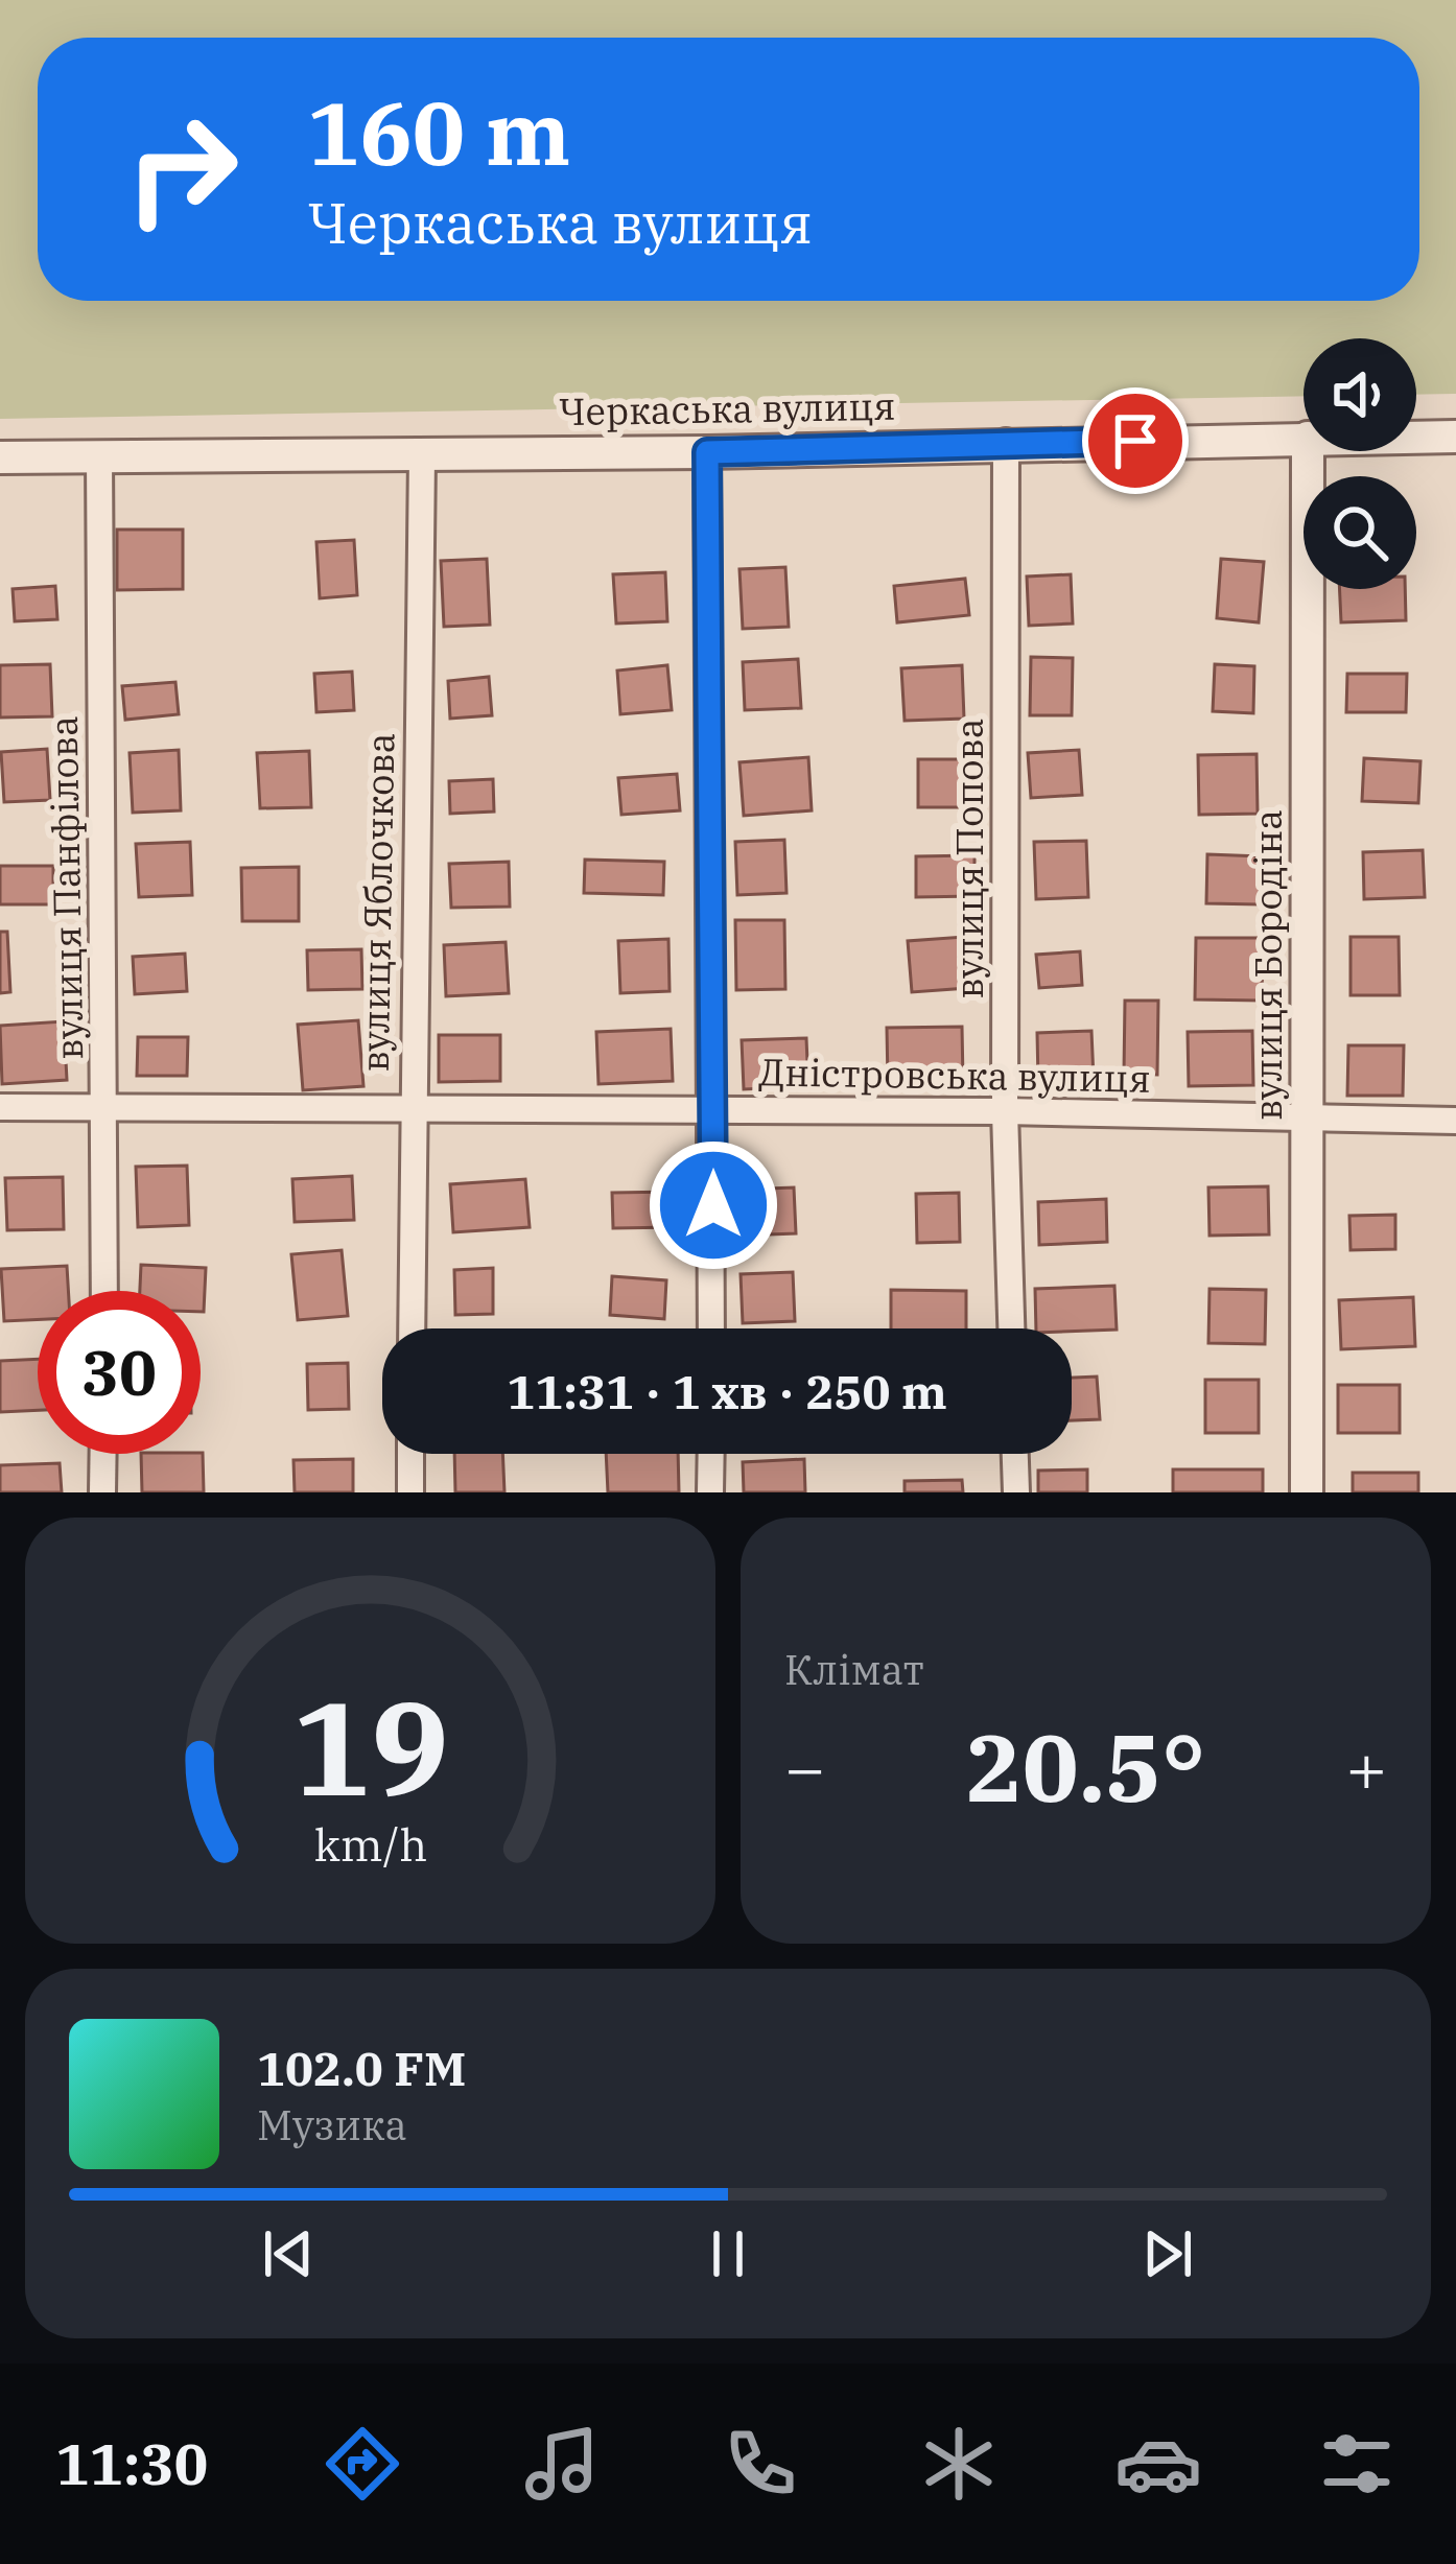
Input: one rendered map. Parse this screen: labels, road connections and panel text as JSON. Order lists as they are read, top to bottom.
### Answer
{
  "streets": {
    "street": [
      "Черкаська вулиця",
      "вулиця Попова",
      "вулиця Панфілова",
      "вулиця Яблочкова",
      "вулиця Бородіна",
      "Дністровська вулиця"
    ]
  },
  "crossings": [
    ["Черкаська вулиця", "вулиця Попова"],
    ["Черкаська вулиця", "вулиця Панфілова"],
    ["Черкаська вулиця", "вулиця Яблочкова"],
    ["вулиця Попова", "Дністровська вулиця"],
    ["вулиця Панфілова", "Дністровська вулиця"],
    ["вулиця Яблочкова", "Дністровська вулиця"],
    ["вулиця Бородіна", "Дністровська вулиця"]
  ],
  "page": {
    "turn": ["160 m", "Черкаська вулиця"],
    "limit": "30",
    "trip": "11:31 · 1 хв · 250 m",
    "tile": "Клімат",
    "heat": ["−", "20.5°", "+"],
    "song": ["102.0 FM", "Музика"],
    "tabs": "11:30",
    "gauge": ["19", "km/h"]
  }
}
